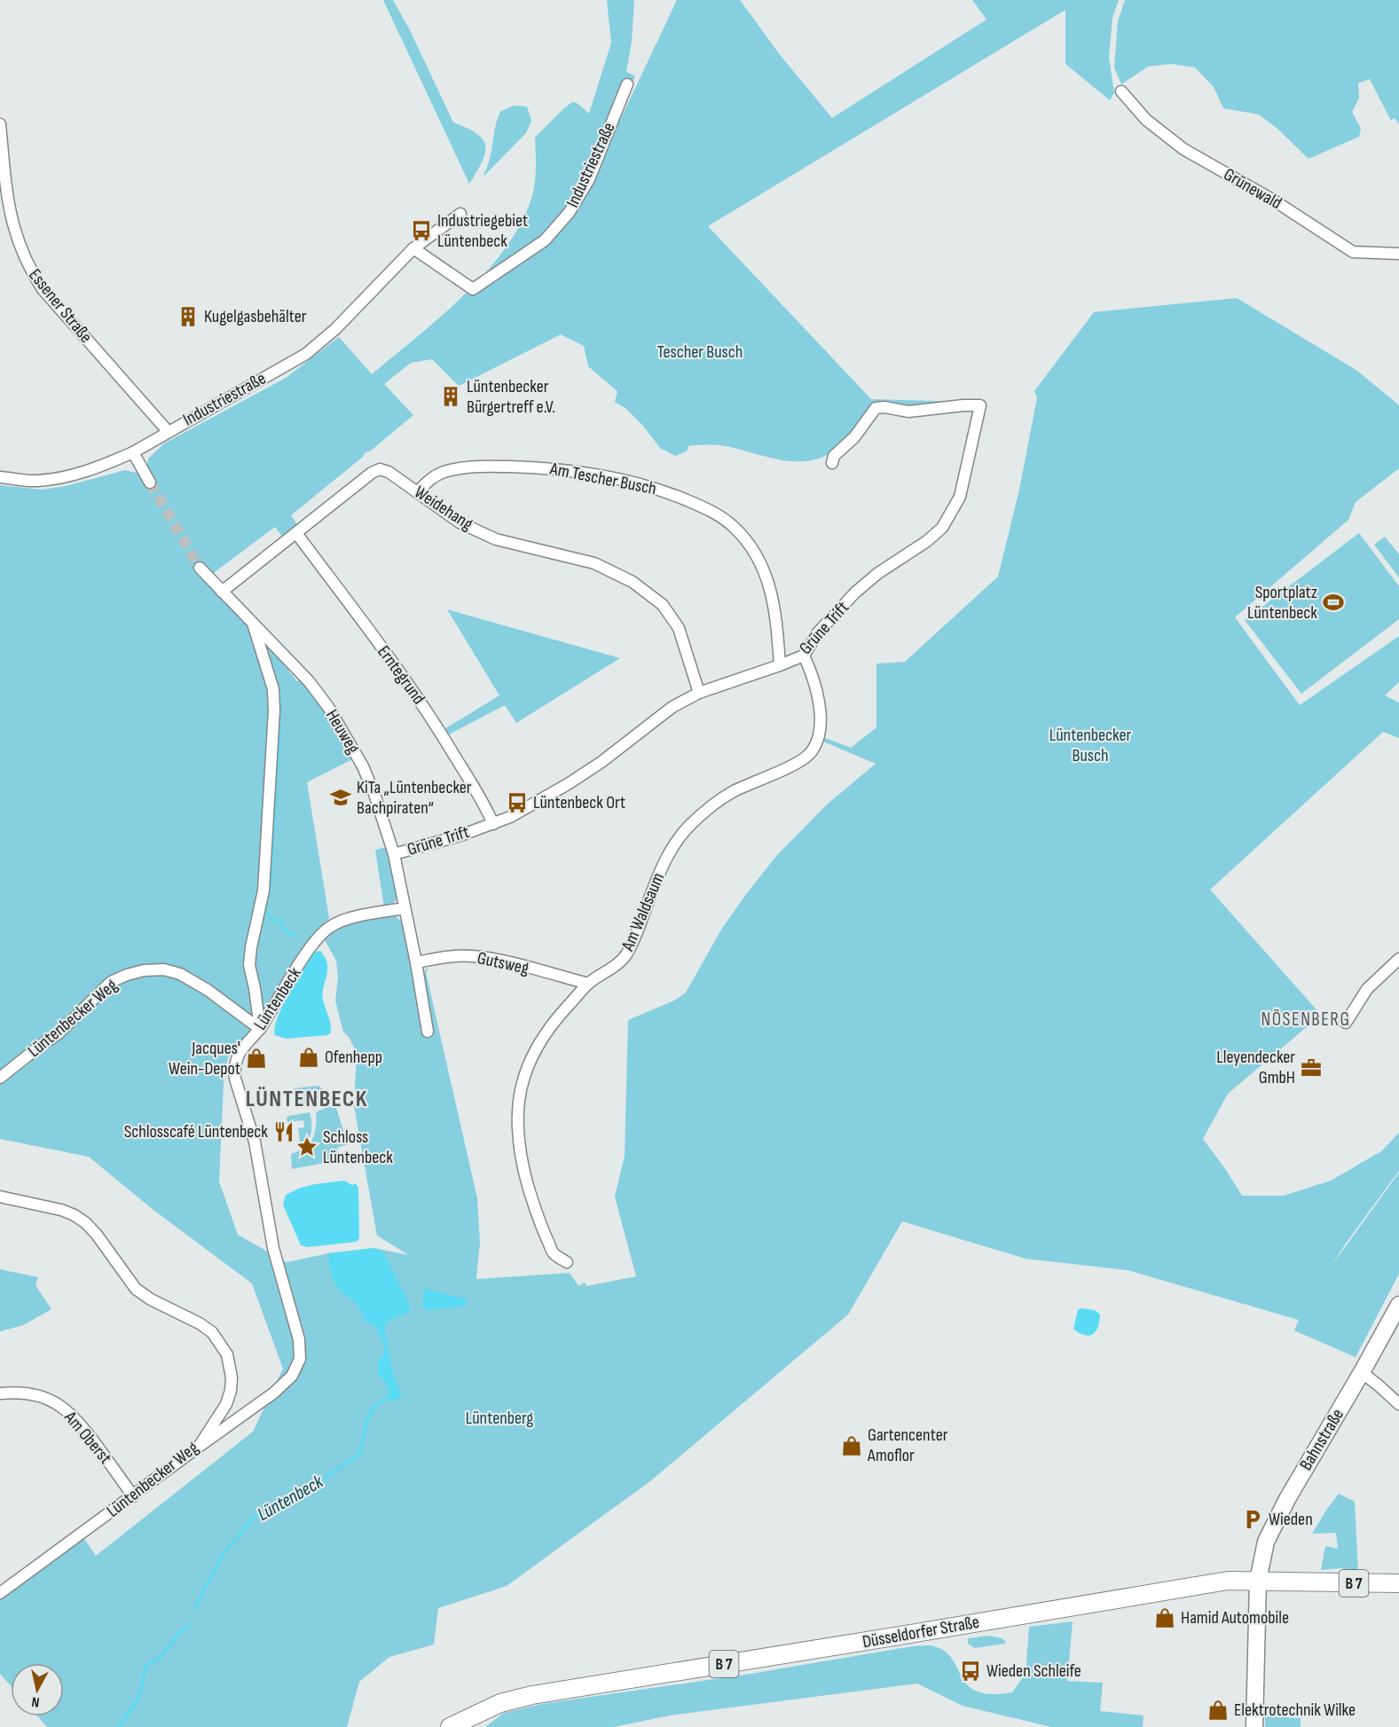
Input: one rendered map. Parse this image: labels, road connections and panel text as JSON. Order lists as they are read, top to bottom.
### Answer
{
  "streets": {
    "main road": ["Bahnstraße", "B 7", "Düsseldorfer Straße"],
    "street": [
      "Industriestraße",
      "Grünewald",
      "Essener Straße",
      "Am Tescher Busch",
      "Weidehang",
      "Grüne Trift",
      "Erntegrund",
      "Heuweg",
      "Am Waldsaum",
      "Gutsweg",
      "Lüntenbeck",
      "Lüntenbecker Weg",
      "Am Oberst"
    ]
  },
  "crossings": [
    ["Industriestraße", "Essener Straße"],
    ["Am Tescher Busch", "Weidehang"],
    ["Am Tescher Busch", "Grüne Trift"],
    ["Weidehang", "Grüne Trift"],
    ["Weidehang", "Erntegrund"],
    ["Weidehang", "Heuweg"],
    ["Grüne Trift", "Erntegrund"],
    ["Grüne Trift", "Heuweg"],
    ["Grüne Trift", "Am Waldsaum"],
    ["Heuweg", "Gutsweg"],
    ["Heuweg", "Lüntenbeck"],
    ["Am Waldsaum", "Gutsweg"],
    ["Lüntenbeck", "Lüntenbecker Weg"],
    ["Lüntenbecker Weg", "Am Oberst"],
    ["Bahnstraße", "Düsseldorfer Straße"]
  ],
  "districts": ["NÖSENBERG", "LÜNTENBECK"],
  "water": ["Lüntenbeck"],
  "parks": ["Tescher Busch", "Lüntenbecker Busch", "Lüntenberg"],
  "places": {
    "bus stop": ["Industriegebiet Lüntenbeck", "Lüntenbeck Ort", "Wieden Schleife"],
    "building": ["Kugelgasbehälter", "Lüntenbecker Bürgertreff e.V."],
    "sports": ["Sportplatz Lüntenbeck"],
    "school or university": ["KiTa „Lüntenbecker Bachpiraten“"],
    "shop": [
      "Ofenhepp",
      "Jacques' Wein-Depot",
      "Gartencenter Amoflor",
      "Hamid Automobile",
      "Elektrotechnik Wilke"
    ],
    "office": ["Lleyendecker GmbH"],
    "restaurant": ["Schlosscafé Lüntenbeck"],
    "place": ["Schloss Lüntenbeck"],
    "parking": ["Wieden"]
  },
  "north": "bottom"
}
